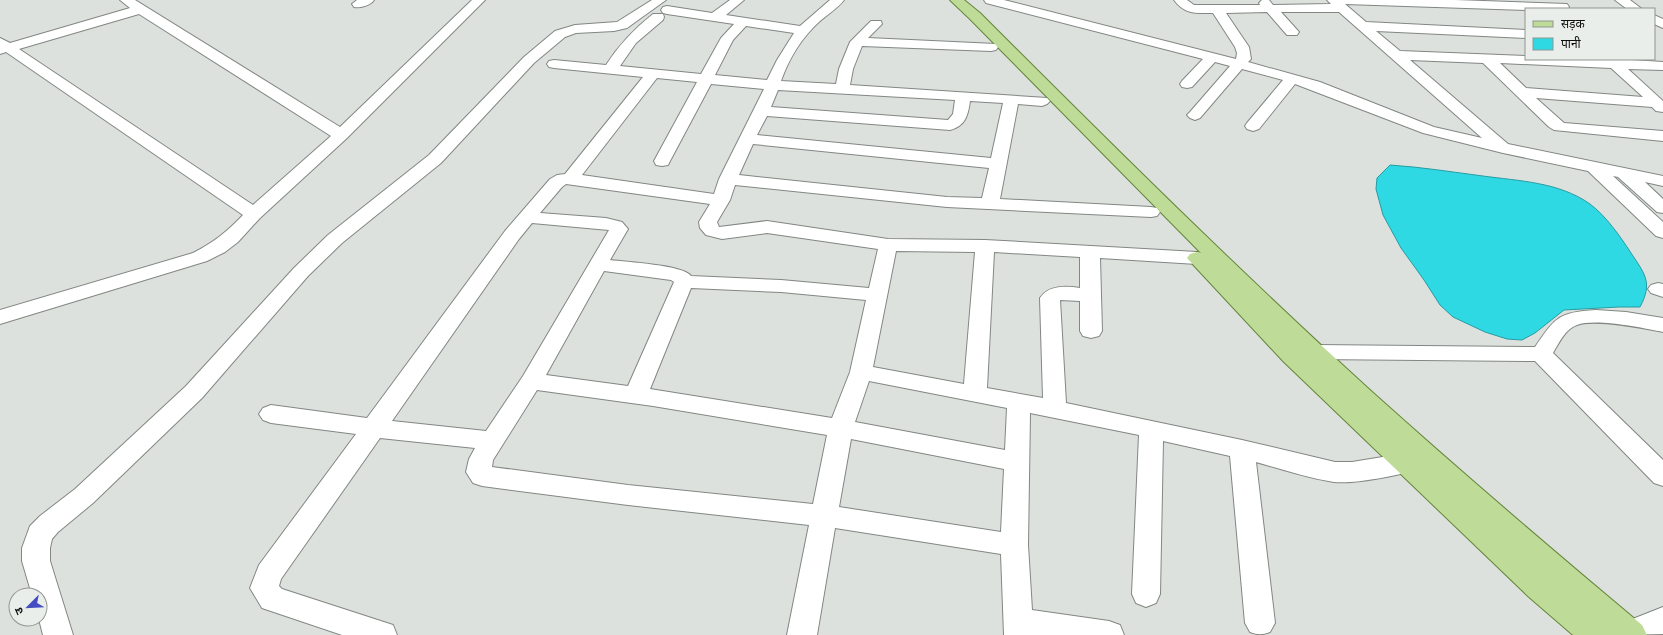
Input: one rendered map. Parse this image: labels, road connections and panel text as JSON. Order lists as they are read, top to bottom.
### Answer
{
  "legend": ["सड़क", "पानी"],
  "north": "bottom left"
}
